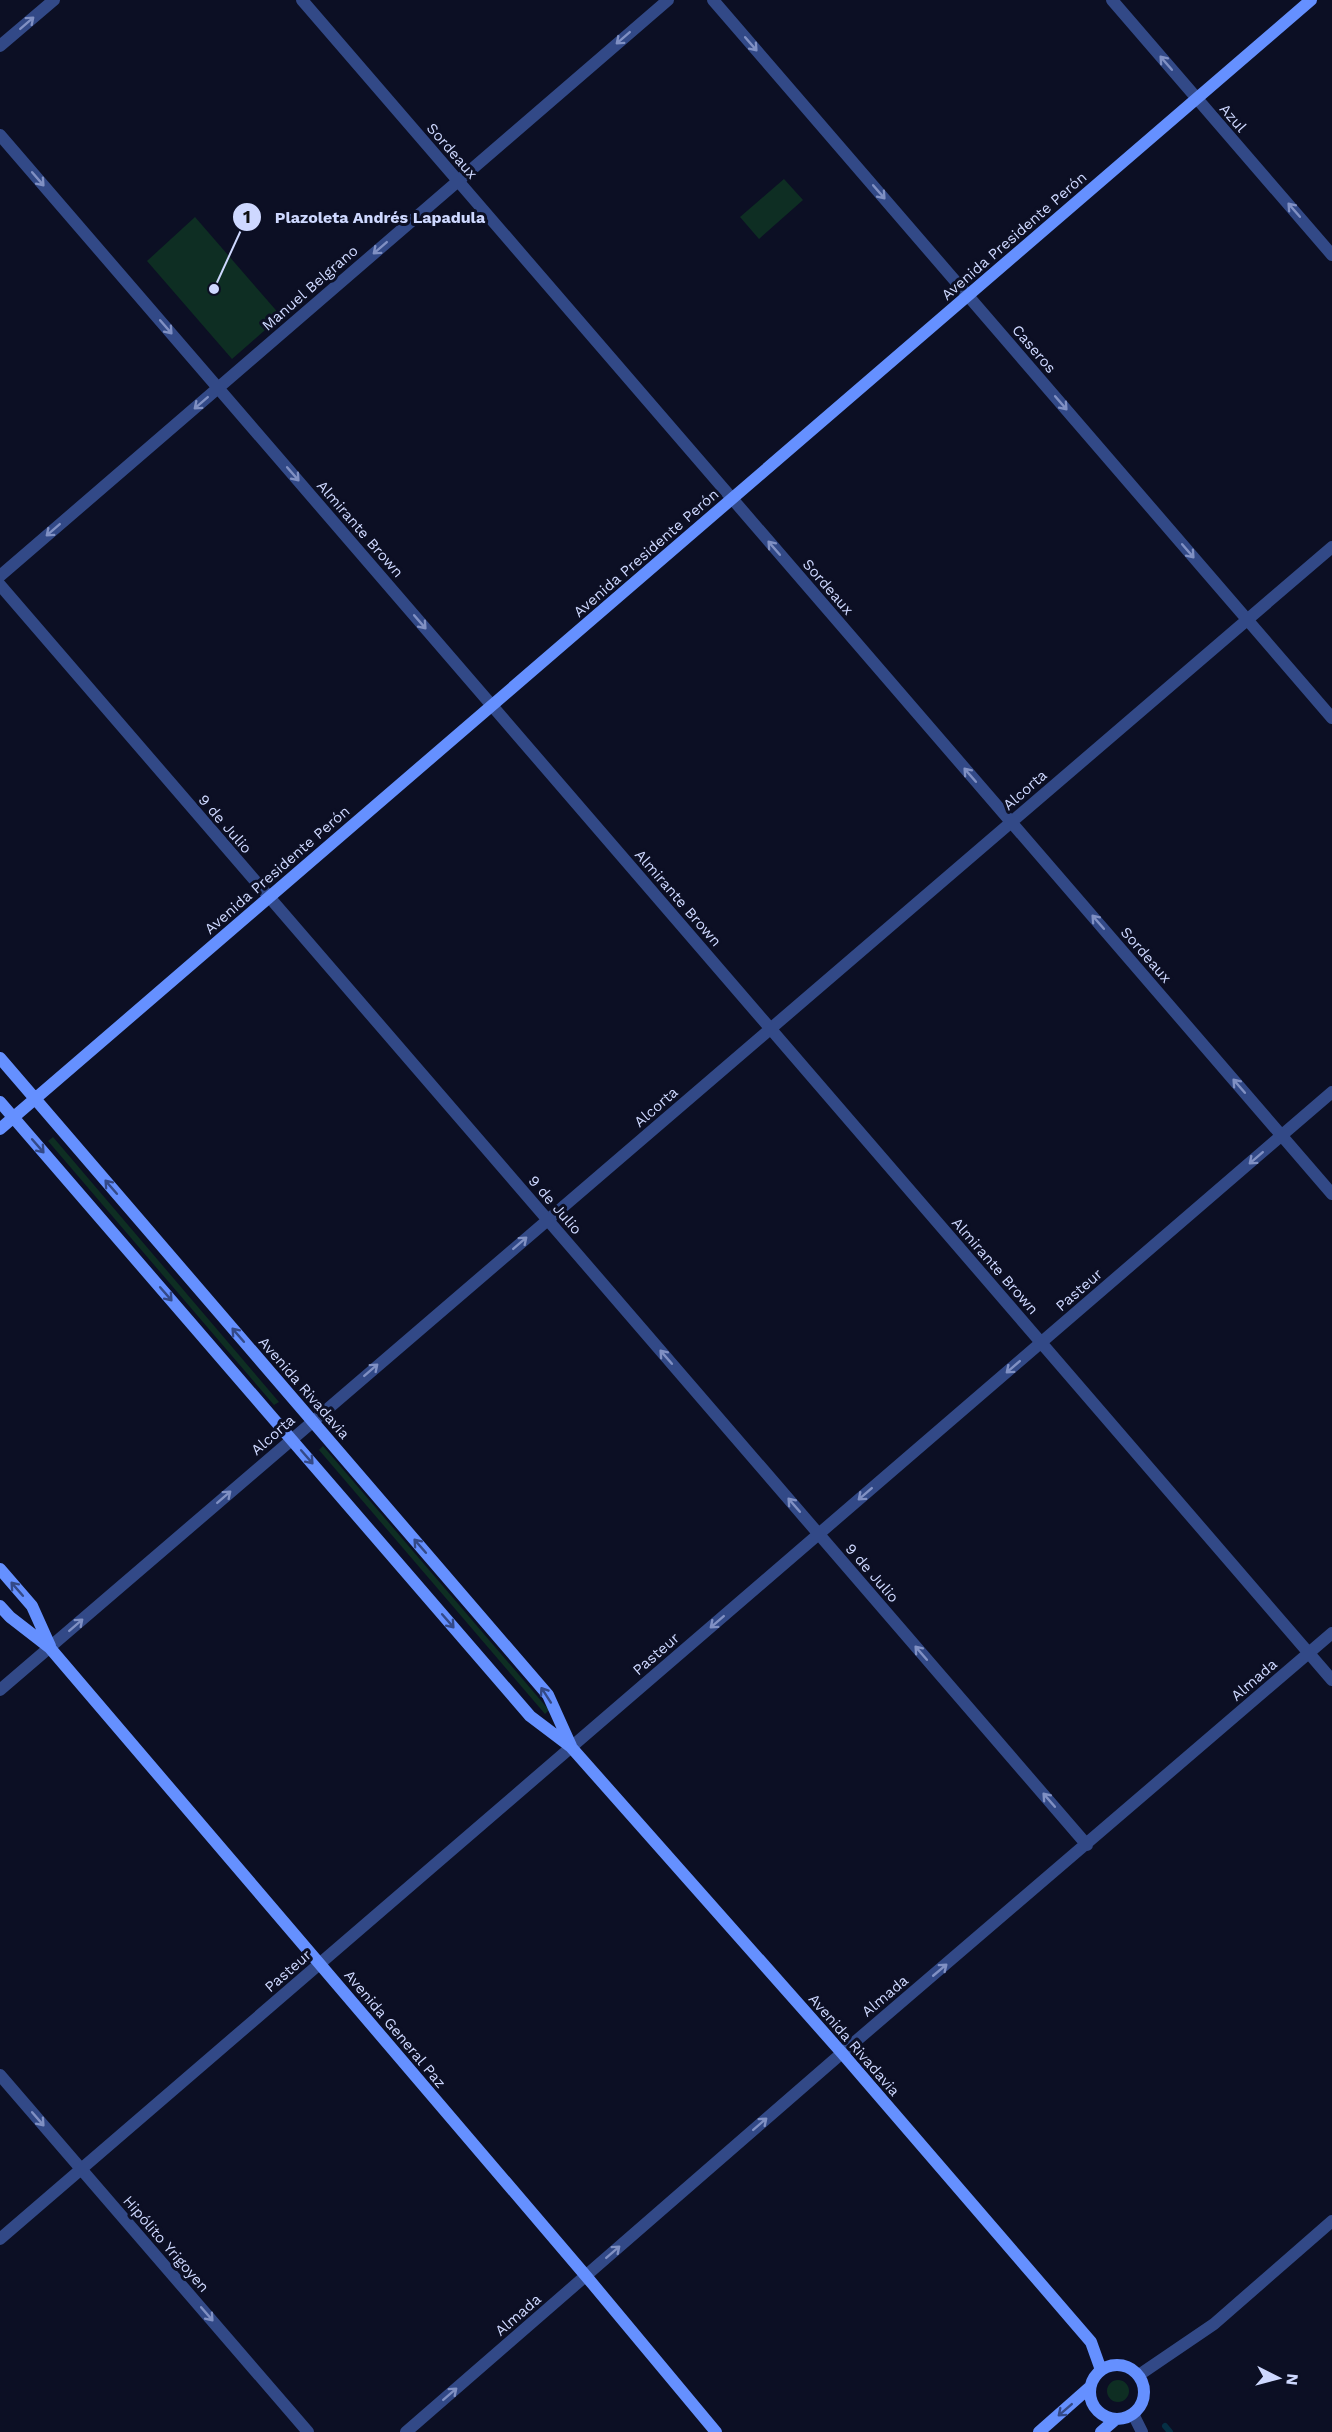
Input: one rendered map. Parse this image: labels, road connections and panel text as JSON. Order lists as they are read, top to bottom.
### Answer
{
  "streets": {
    "main road": ["Avenida Presidente Perón", "Avenida Rivadavia", "Avenida General Paz"],
    "street": [
      "Azul",
      "Sordeaux",
      "Manuel Belgrano",
      "Caseros",
      "Almirante Brown",
      "Alcorta",
      "9 de Julio",
      "Pasteur",
      "Almada",
      "Hipólito Yrigoyen"
    ]
  },
  "crossings": [
    ["Azul", "Avenida Presidente Perón"],
    ["Sordeaux", "Avenida Presidente Perón"],
    ["Sordeaux", "Manuel Belgrano"],
    ["Sordeaux", "Alcorta"],
    ["Sordeaux", "Pasteur"],
    ["Avenida Presidente Perón", "Caseros"],
    ["Avenida Presidente Perón", "Almirante Brown"],
    ["Avenida Presidente Perón", "9 de Julio"],
    ["Avenida Presidente Perón", "Avenida Rivadavia"],
    ["Manuel Belgrano", "Almirante Brown"],
    ["Caseros", "Alcorta"],
    ["Almirante Brown", "Alcorta"],
    ["Almirante Brown", "Pasteur"],
    ["Almirante Brown", "Almada"],
    ["Alcorta", "9 de Julio"],
    ["Alcorta", "Avenida Rivadavia"],
    ["Alcorta", "Avenida General Paz"],
    ["9 de Julio", "Pasteur"],
    ["9 de Julio", "Almada"],
    ["Pasteur", "Avenida Rivadavia"],
    ["Pasteur", "Avenida General Paz"],
    ["Pasteur", "Hipólito Yrigoyen"],
    ["Avenida Rivadavia", "Almada"],
    ["Almada", "Avenida General Paz"]
  ],
  "one_way": [
    "Azul",
    "Sordeaux",
    "Manuel Belgrano",
    "Caseros",
    "Almirante Brown",
    "Alcorta",
    "9 de Julio",
    "Pasteur",
    "Almada",
    "Hipólito Yrigoyen"
  ],
  "places": ["Plazoleta Andrés Lapadula"],
  "north": "right"
}
